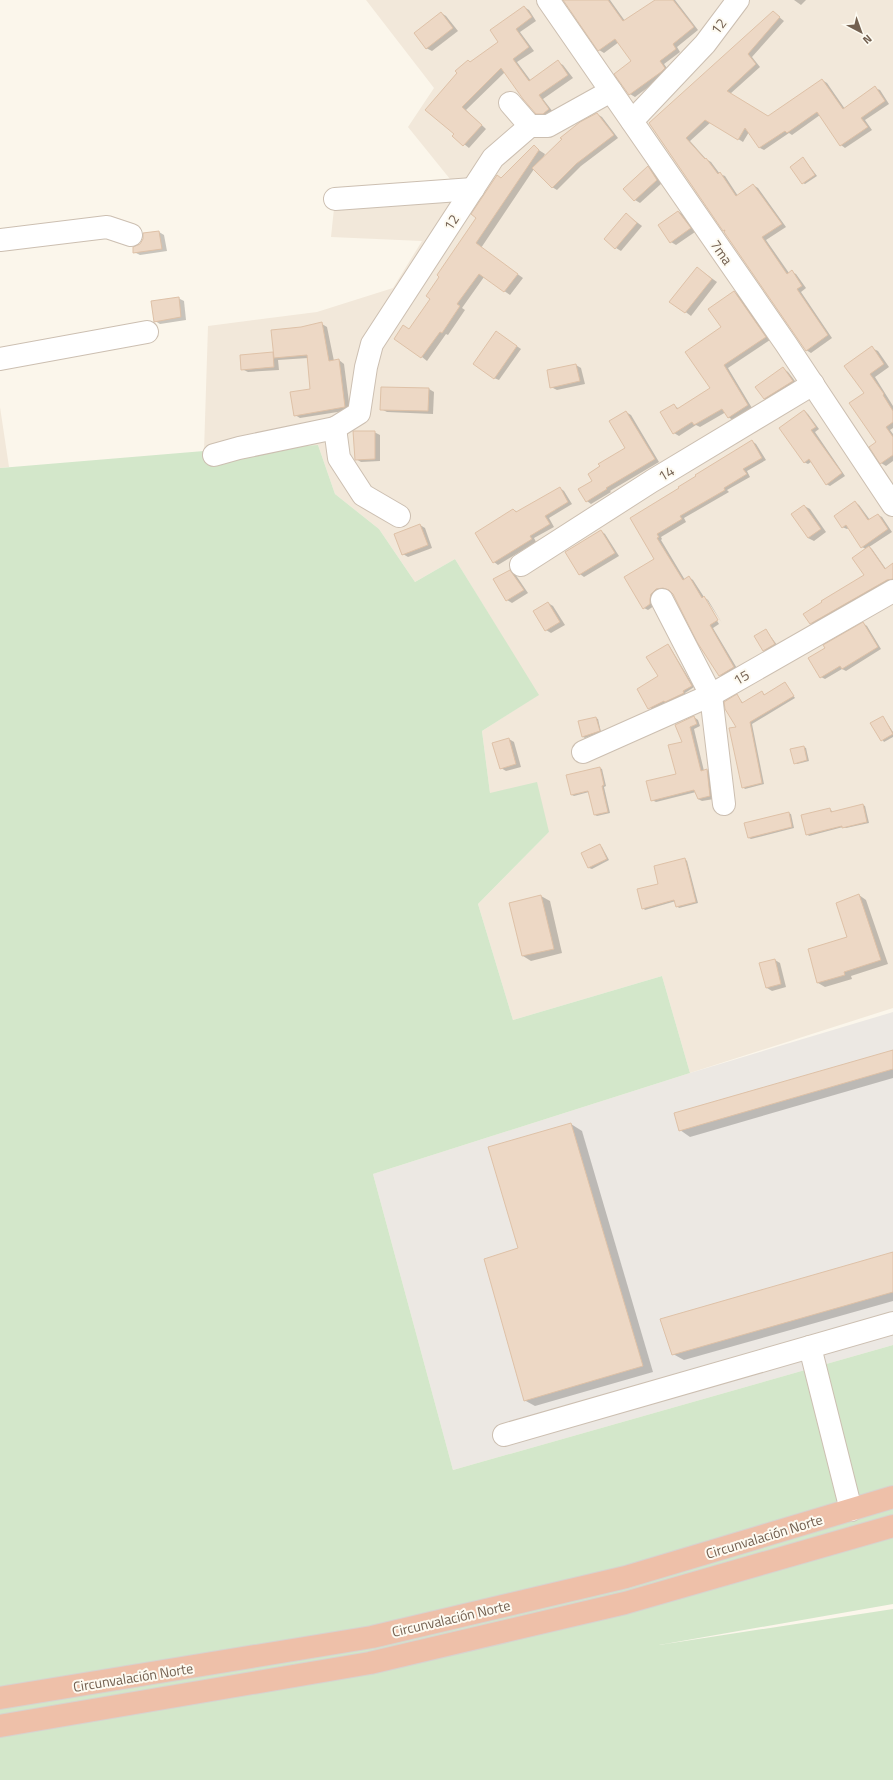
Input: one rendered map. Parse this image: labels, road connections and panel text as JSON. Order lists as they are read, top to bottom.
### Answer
{
  "streets": {
    "highway": ["Circunvalación Norte"],
    "street": [
      "12",
      "7ma",
      "14",
      "15"
    ]
  },
  "crossings": [
    ["12", "7ma"],
    ["7ma", "14"]
  ],
  "north": "bottom right"
}
